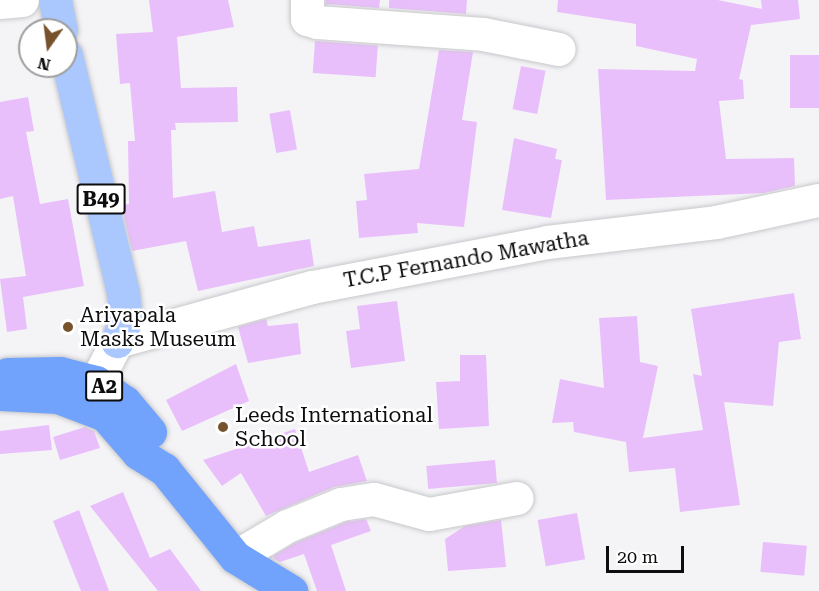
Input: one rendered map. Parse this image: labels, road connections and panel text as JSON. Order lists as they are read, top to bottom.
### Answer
{
  "streets": {
    "highway": ["A2"],
    "main road": ["B49"],
    "street": ["T.C.P Fernando Mawatha"]
  },
  "crossings": [
    ["B49", "T.C.P Fernando Mawatha"]
  ],
  "places": ["Ariyapala Masks Museum", "Leeds International School"],
  "scale_bar": "20 m",
  "north": "bottom"
}
